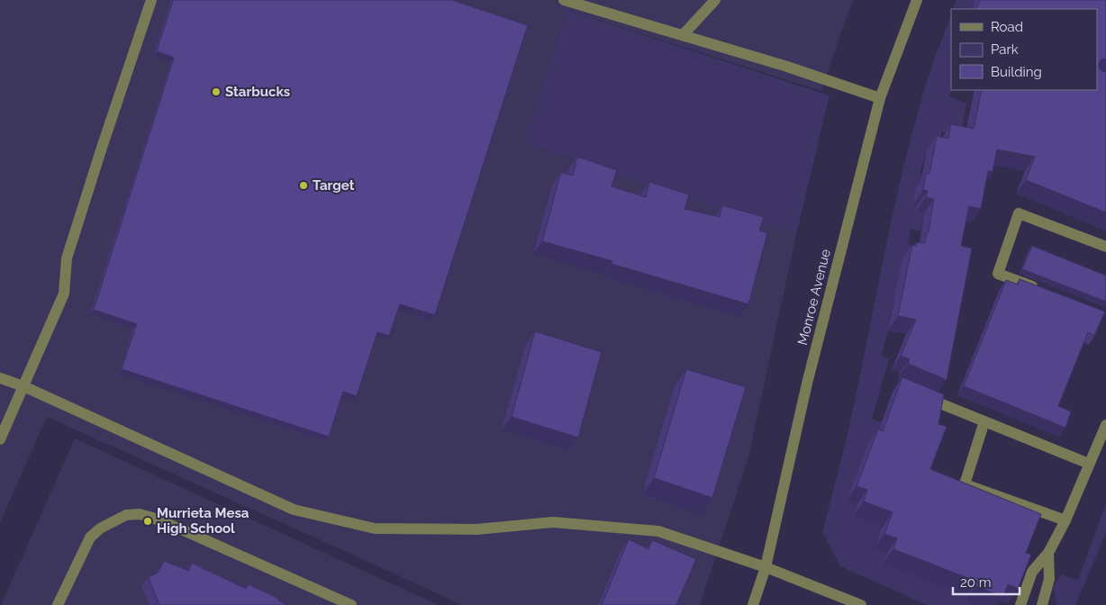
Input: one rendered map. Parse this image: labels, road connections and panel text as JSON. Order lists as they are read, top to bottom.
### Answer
{
  "streets": {
    "street": ["Monroe Avenue"]
  },
  "places": ["Starbucks", "Target", "Murrieta Mesa High School"],
  "legend": ["Road", "Park", "Building"],
  "scale_bar": "20 m"
}
